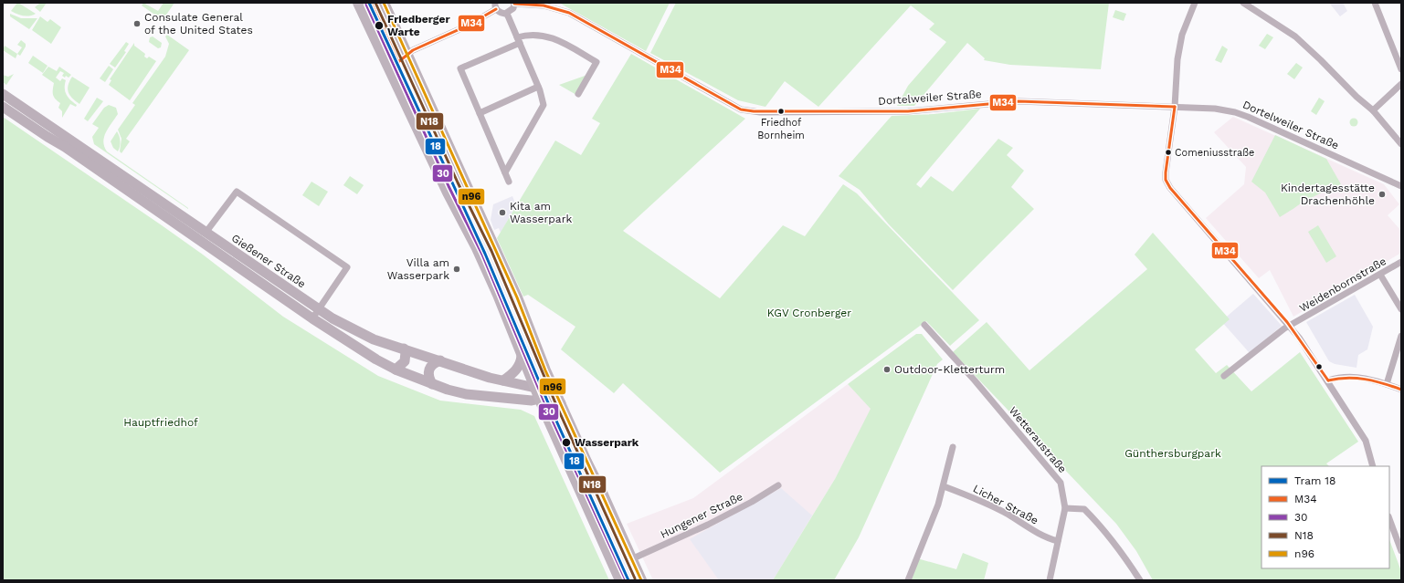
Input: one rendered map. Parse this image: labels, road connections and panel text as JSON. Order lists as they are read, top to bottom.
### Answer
{
  "streets": {
    "main road": ["Gießener Straße"],
    "street": [
      "Dortelweiler Straße",
      "Weidenbornstraße",
      "Wetteraustraße",
      "Licher Straße",
      "Hungener Straße"
    ]
  },
  "parks": ["KGV Cronberger", "Hauptfriedhof", "Günthersburgpark"],
  "places": [
    "Consulate General of the United States",
    "Friedberger Warte",
    "Friedhof Bornheim",
    "Comeniusstraße",
    "Kindertagesstätte Drachenhöhle",
    "Kita am Wasserpark",
    "Villa am Wasserpark",
    "Outdoor-Kletterturm",
    "Wasserpark"
  ],
  "lines": [
    "tram line 18",
    "transit line M34",
    "transit line N18",
    "transit line n96",
    "transit line 30"
  ],
  "legend": [
    "Tram 18",
    "M34",
    "30",
    "N18",
    "n96"
  ]
}
